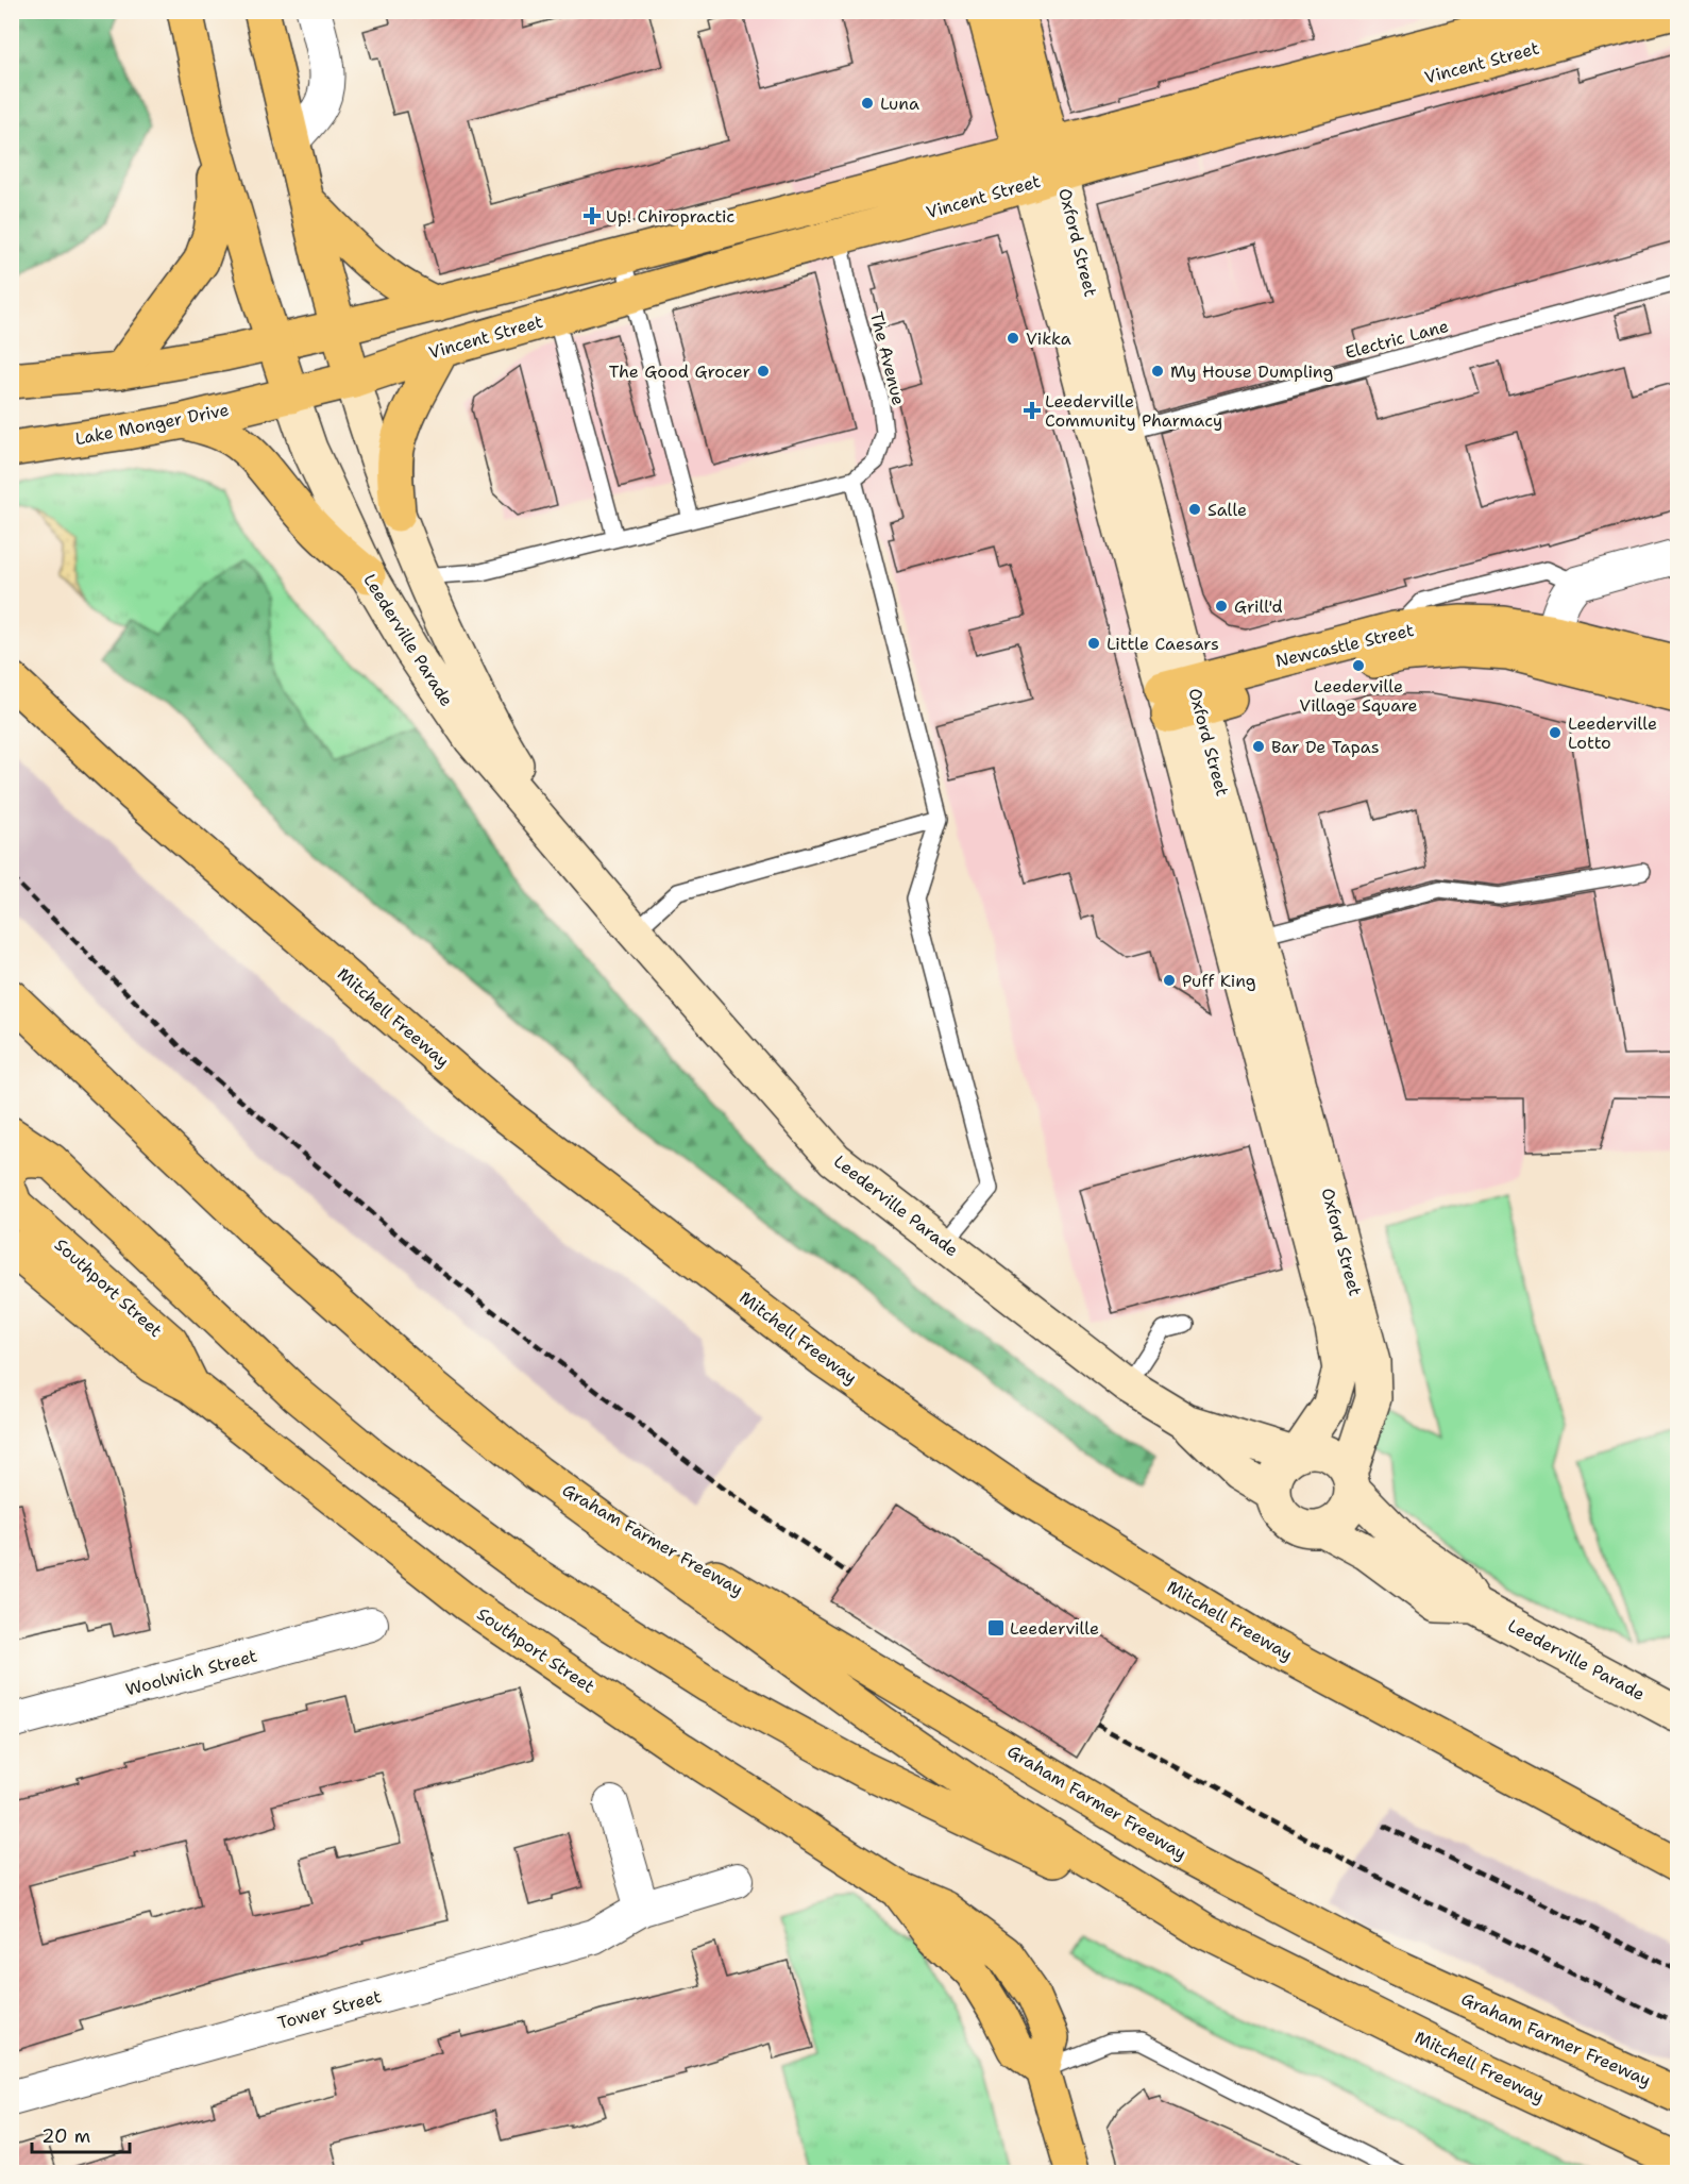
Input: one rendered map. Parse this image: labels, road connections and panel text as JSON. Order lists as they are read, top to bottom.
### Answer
{
  "streets": {
    "main road": [
      "Vincent Street",
      "Oxford Street",
      "Lake Monger Drive",
      "Leederville Parade",
      "Newcastle Street",
      "Mitchell Freeway",
      "Southport Street",
      "Graham Farmer Freeway"
    ],
    "street": ["Woolwich Street", "Tower Street"],
    "lane": ["Electric Lane", "The Avenue"]
  },
  "crossings": [
    ["Vincent Street", "Oxford Street"],
    ["Vincent Street", "The Avenue"],
    ["Vincent Street", "Lake Monger Drive"],
    ["Vincent Street", "Leederville Parade"],
    ["Oxford Street", "Electric Lane"],
    ["Oxford Street", "Leederville Parade"],
    ["Oxford Street", "Newcastle Street"],
    ["Lake Monger Drive", "Leederville Parade"],
    ["Mitchell Freeway", "Graham Farmer Freeway"]
  ],
  "places": {
    "other": [
      "Luna",
      "Vikka",
      "The Good Grocer",
      "My House Dumpling",
      "Salle",
      "Grill'd",
      "Little Caesars",
      "Leederville Village Square",
      "Leederville Lotto",
      "Bar De Tapas",
      "Puff King"
    ],
    "health": ["Up! Chiropractic", "Leederville Community Pharmacy"],
    "transit": ["Leederville"]
  },
  "scale_bar": "20 m"
}
